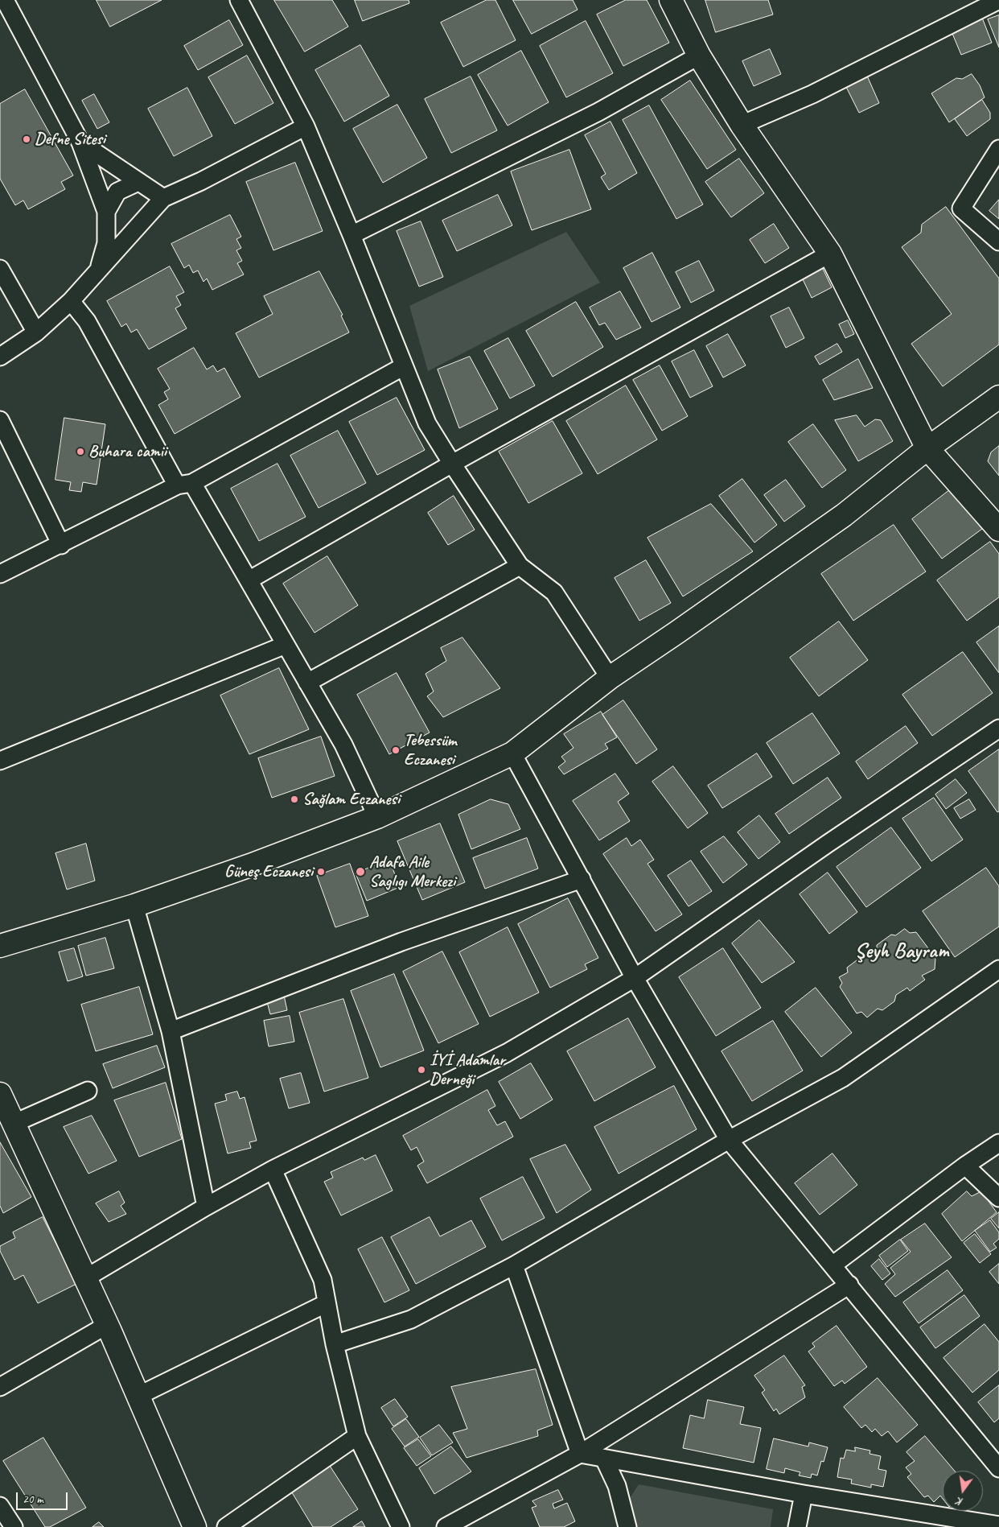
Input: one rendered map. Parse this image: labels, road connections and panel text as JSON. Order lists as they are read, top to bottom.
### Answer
{
  "districts": ["Şeyh Bayram"],
  "places": [
    "Defne Sitesi",
    "Buhara camii",
    "Tebessüm Eczanesi",
    "Sağlam Eczanesi",
    "Güneş Eczanesi",
    "Adafa Aile Saglıgı Merkezi",
    "İYİ Adamlar Derneği"
  ],
  "scale_bar": "20 m",
  "north": "bottom"
}
